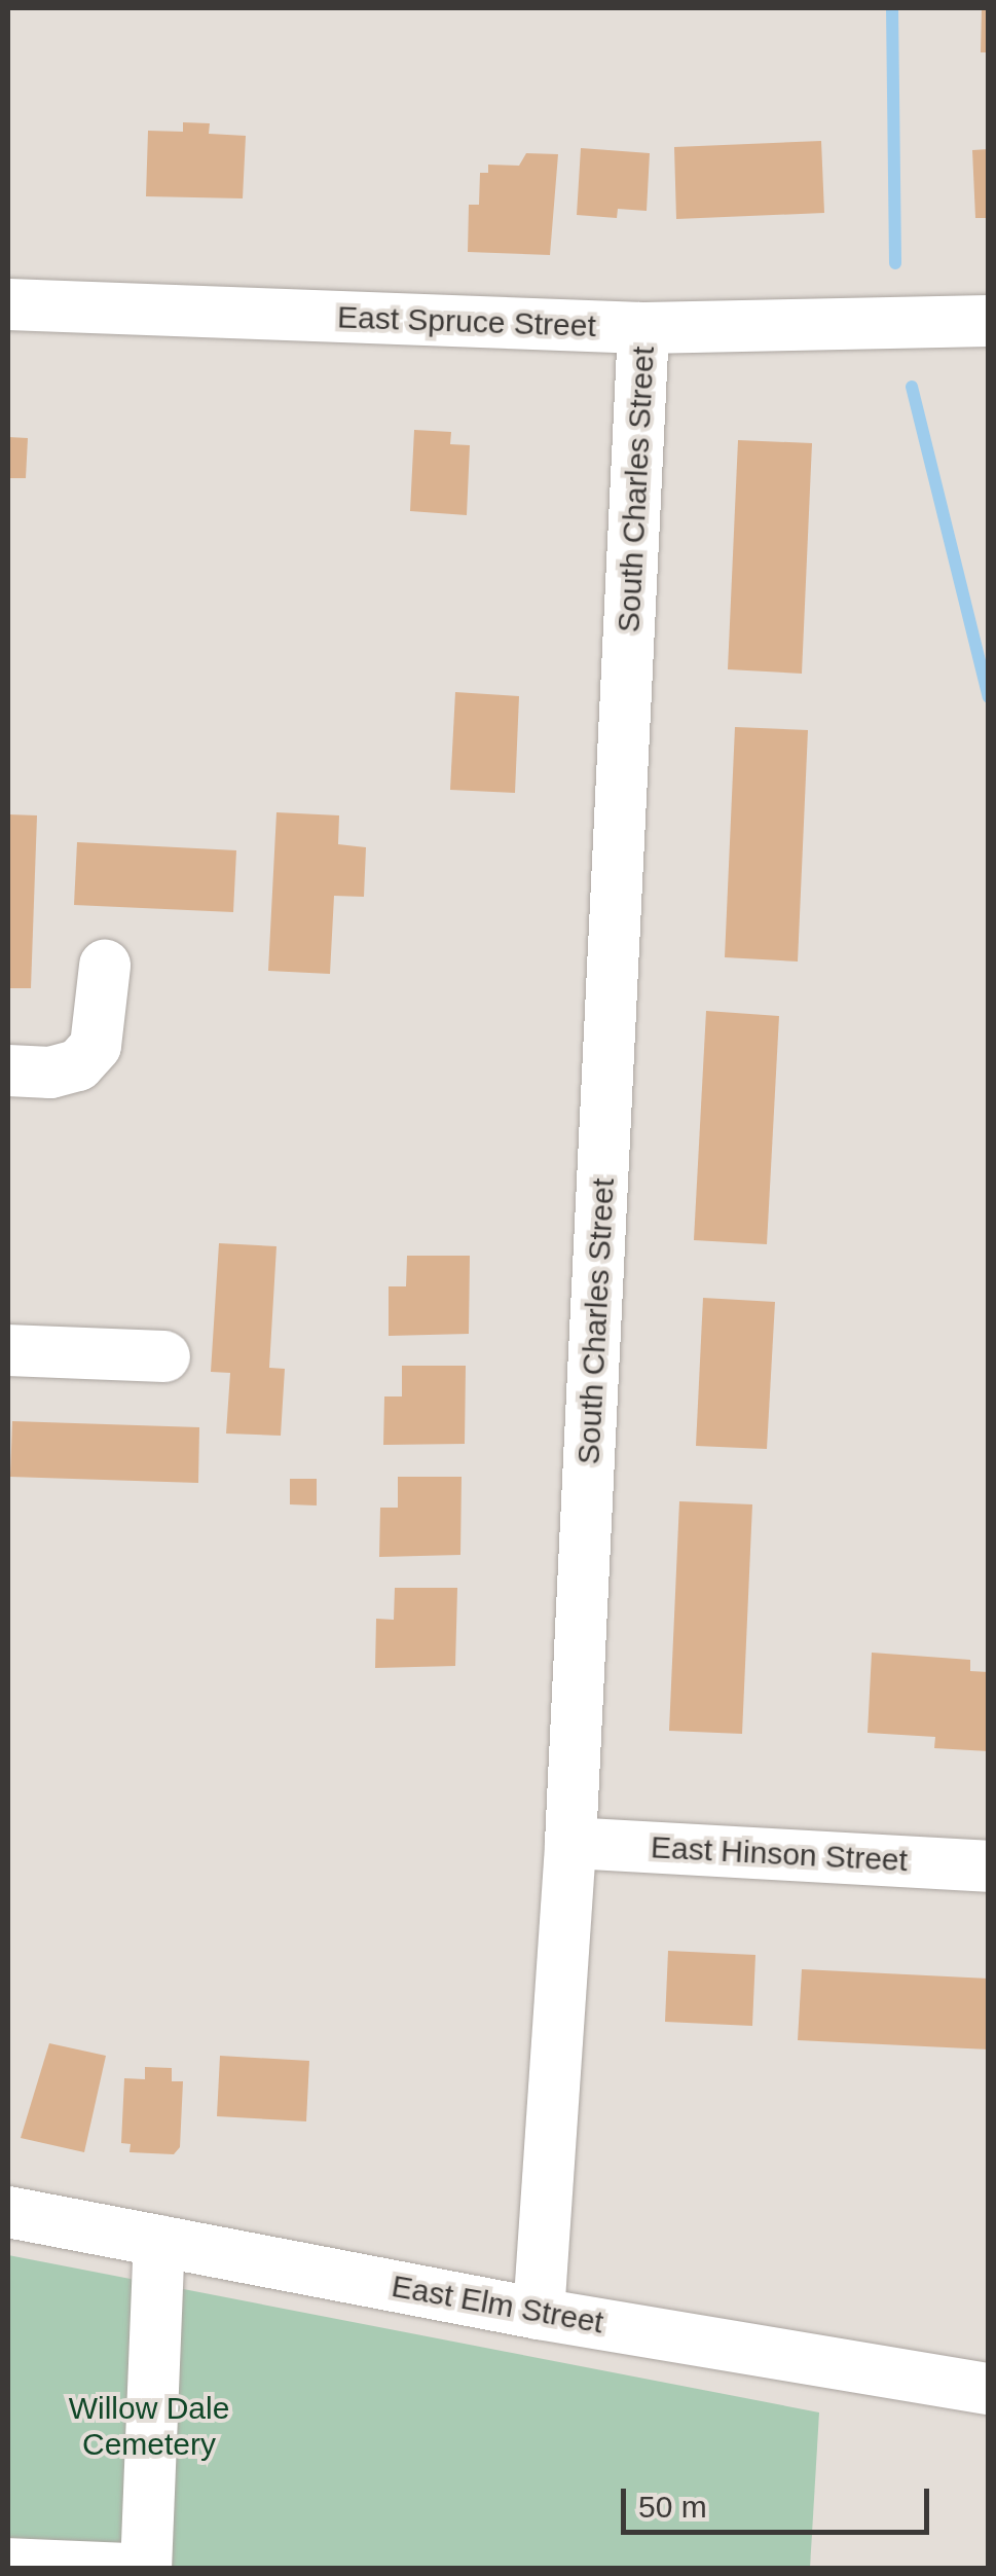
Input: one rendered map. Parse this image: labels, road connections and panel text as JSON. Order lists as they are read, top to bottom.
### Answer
{
  "streets": {
    "street": [
      "East Spruce Street",
      "South Charles Street",
      "East Hinson Street",
      "East Elm Street"
    ]
  },
  "crossings": [
    ["East Spruce Street", "South Charles Street"],
    ["South Charles Street", "East Hinson Street"],
    ["South Charles Street", "East Elm Street"]
  ],
  "parks": ["Willow Dale Cemetery"],
  "scale_bar": "50 m"
}
